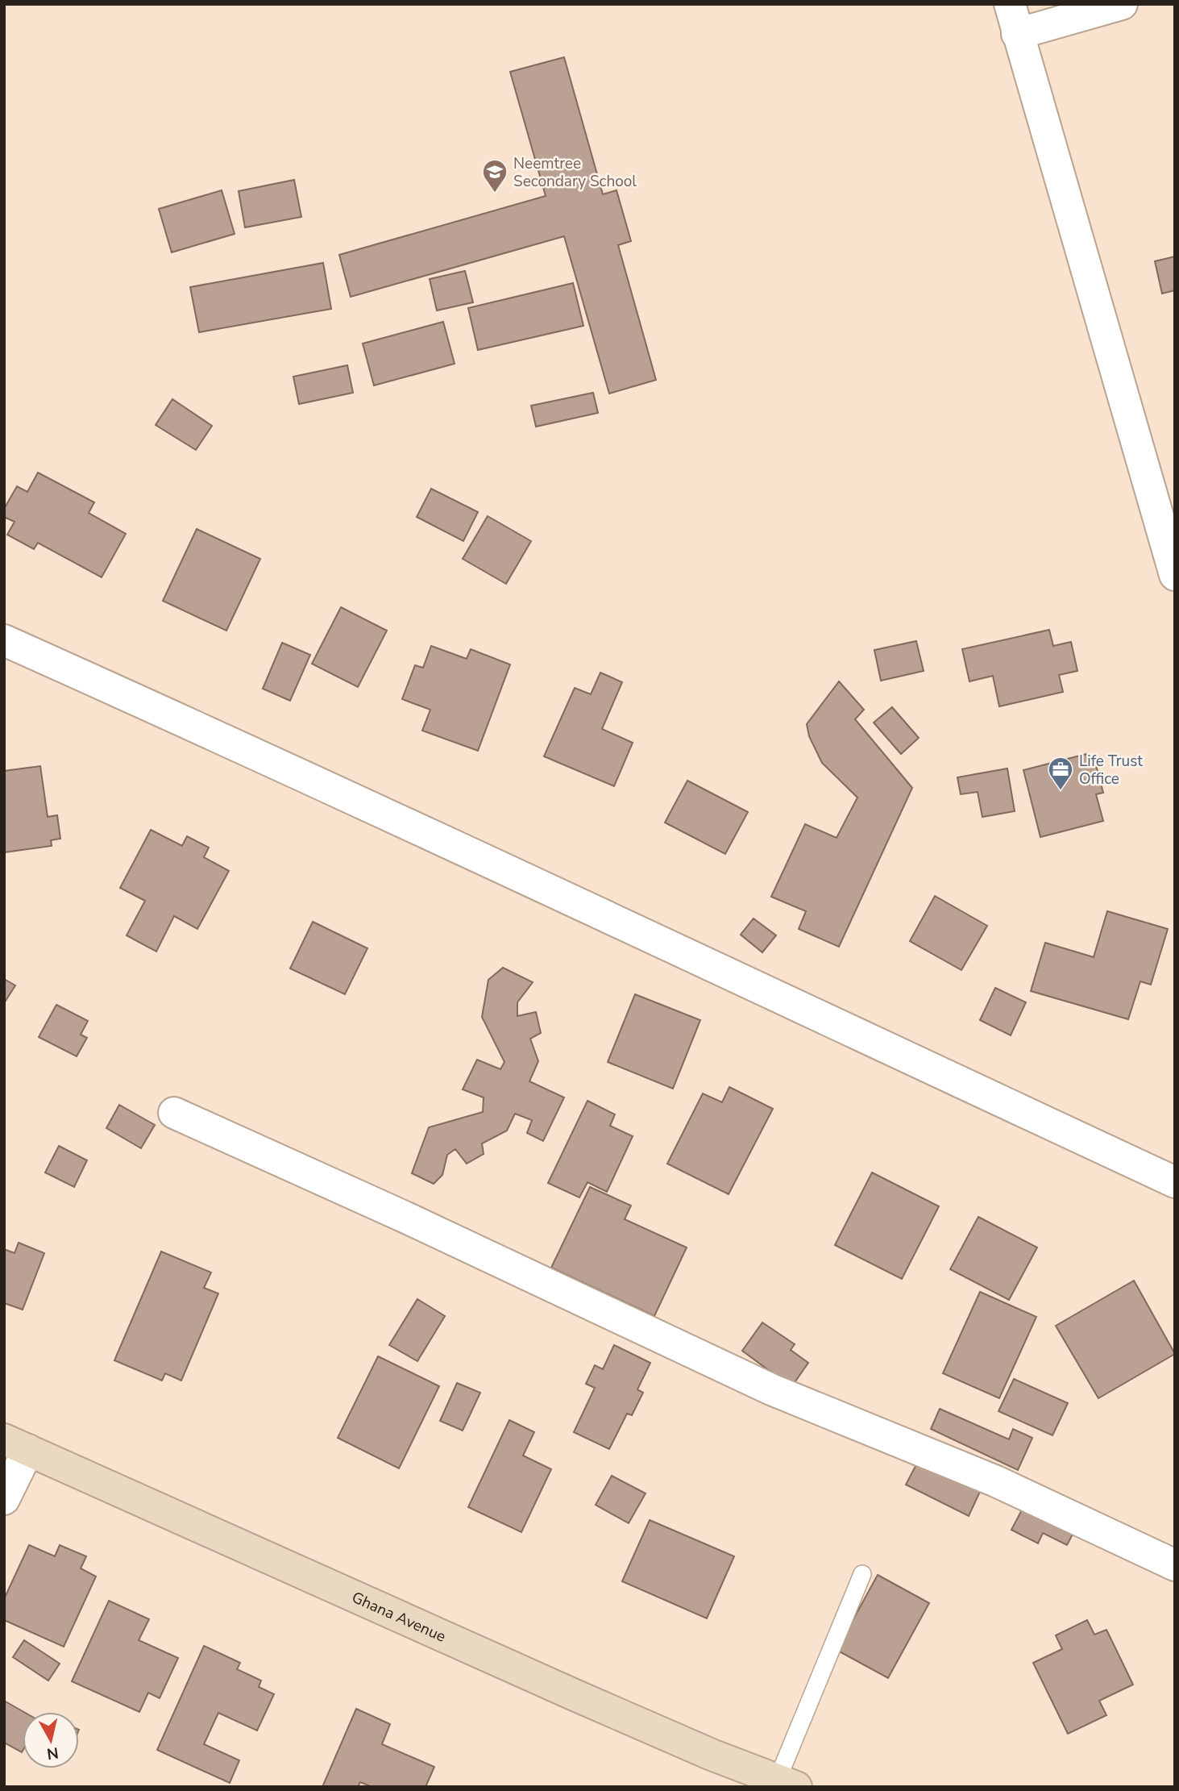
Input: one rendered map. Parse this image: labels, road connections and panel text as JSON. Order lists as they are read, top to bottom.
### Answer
{
  "streets": {
    "main road": ["Ghana Avenue"]
  },
  "places": {
    "school or university": ["Neemtree Secondary School"],
    "office": ["Life Trust Office"]
  },
  "north": "bottom"
}
